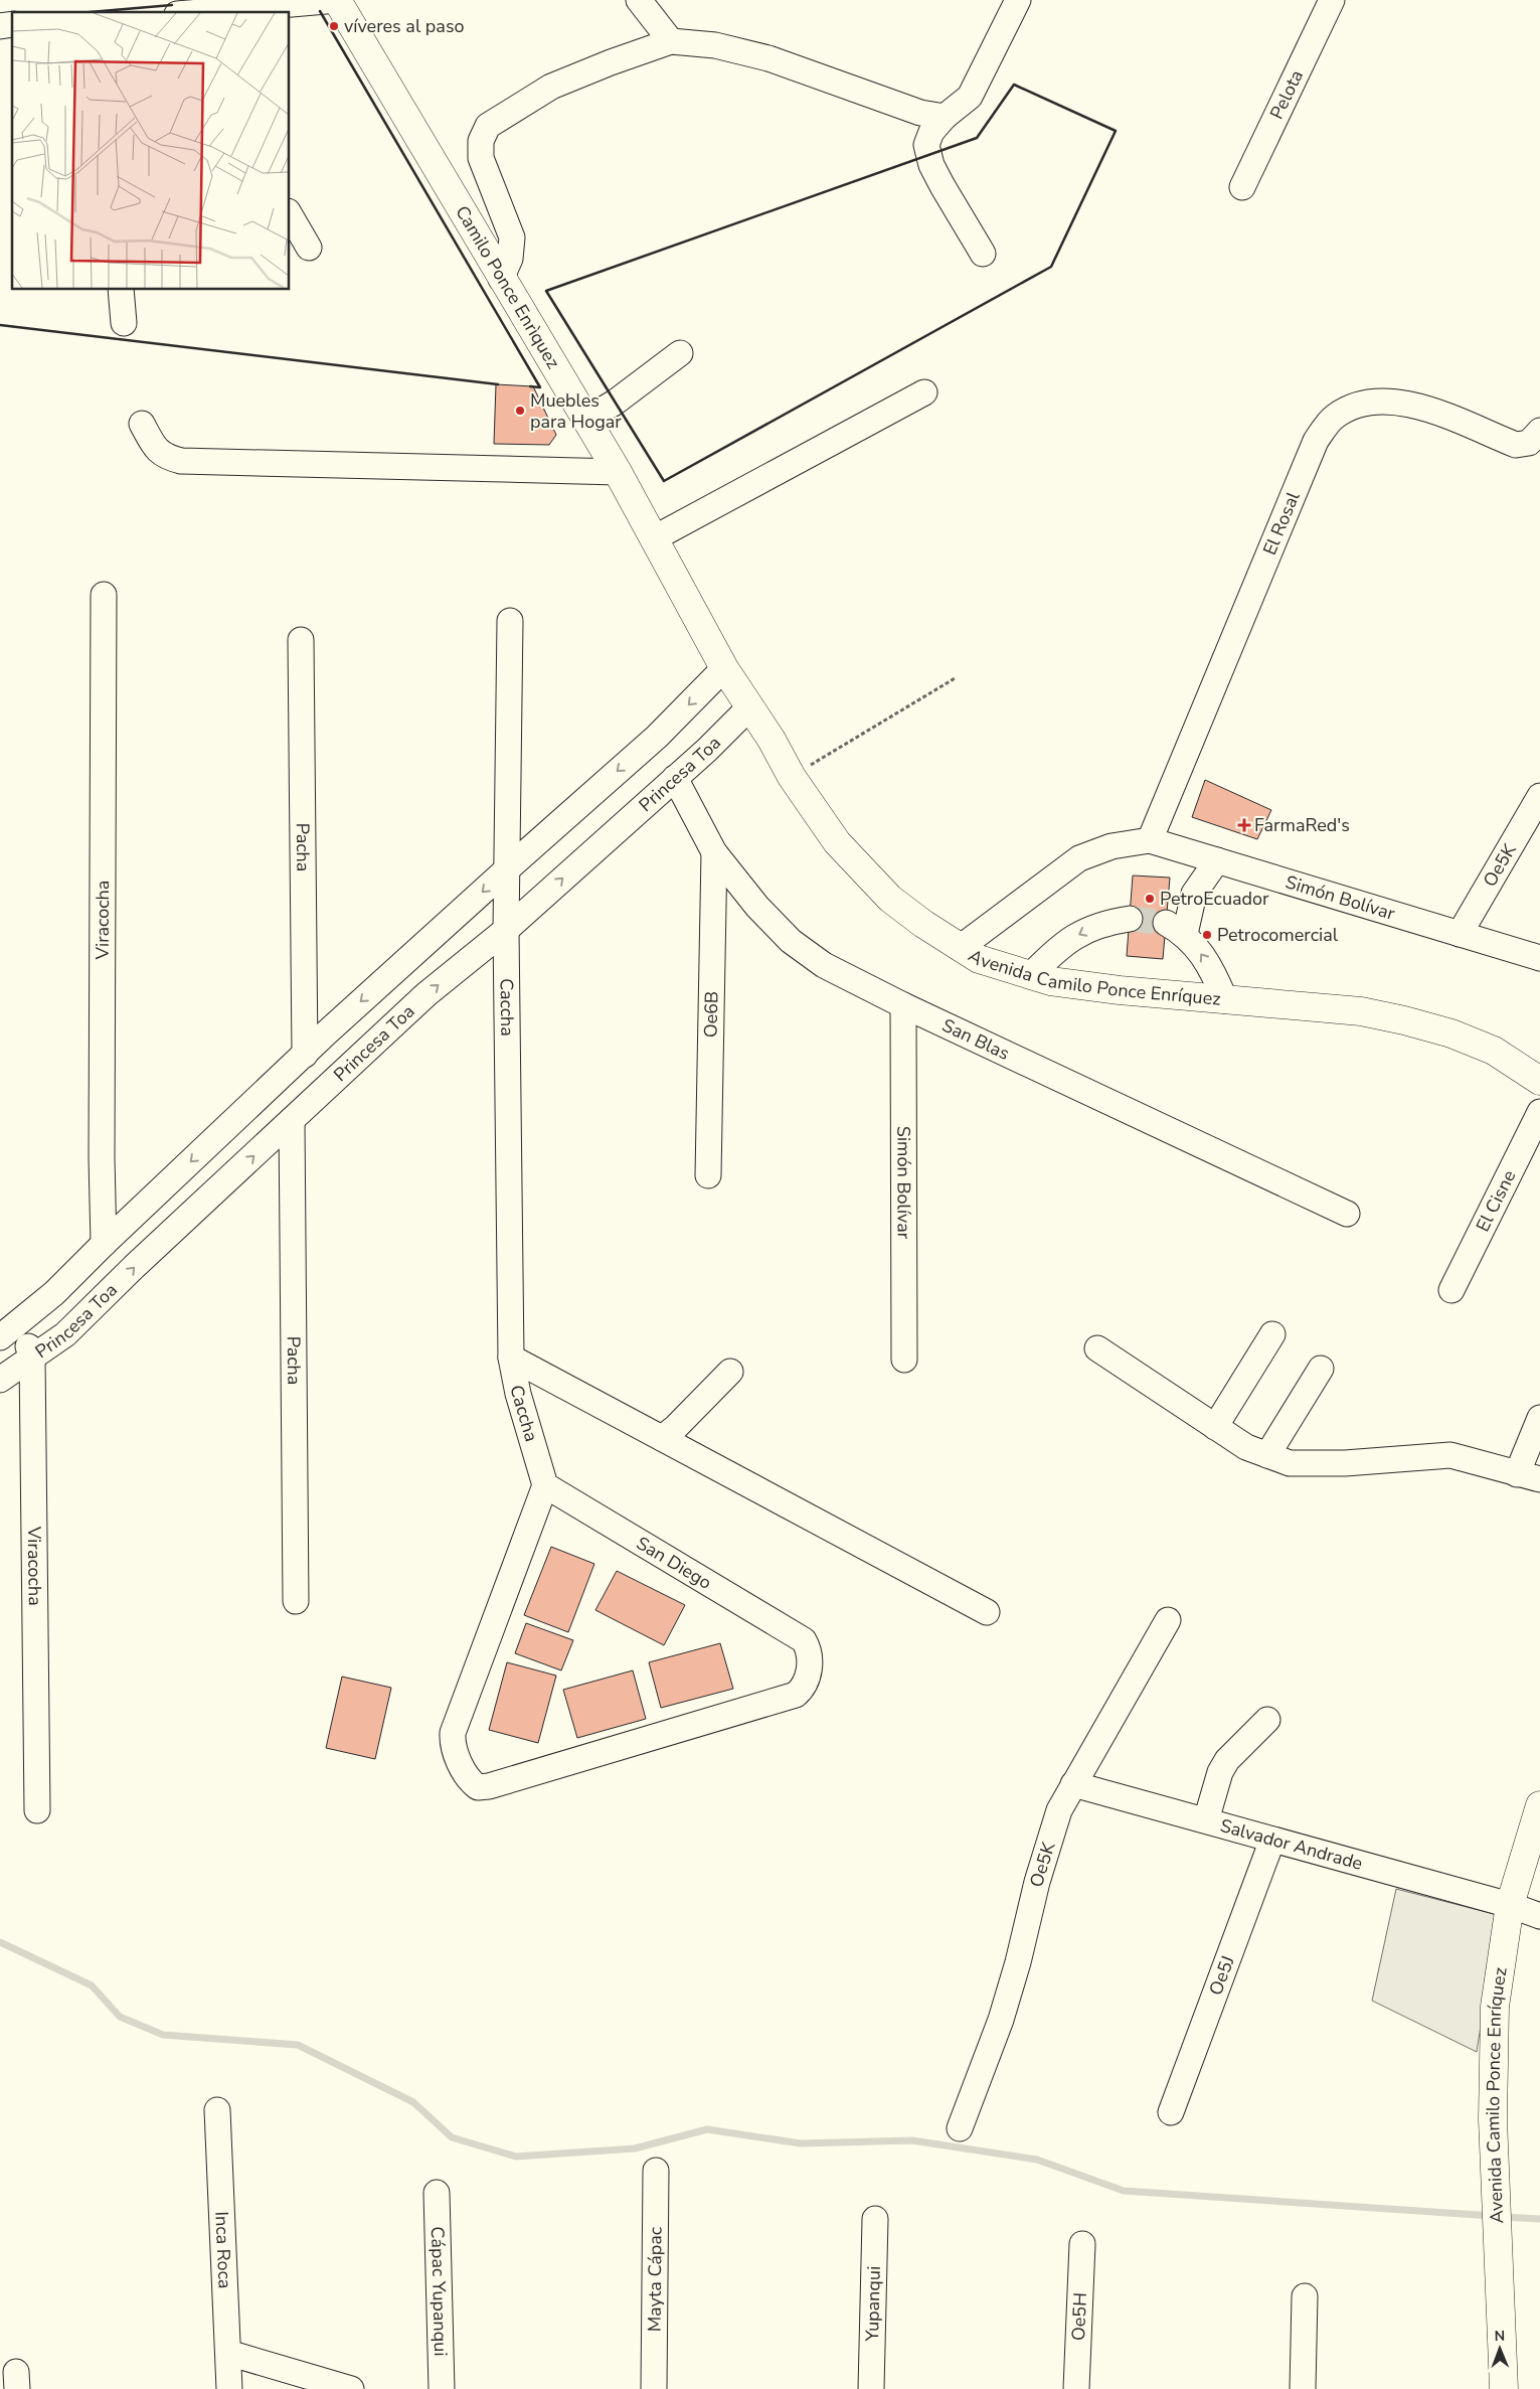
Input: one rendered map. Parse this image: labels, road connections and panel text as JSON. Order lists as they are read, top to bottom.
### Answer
{
  "streets": {
    "main road": ["Camilo Ponce Enrìquez", "Avenida Camilo Ponce Enríquez"],
    "street": [
      "Pelota",
      "El Rosal",
      "Princesa Toa",
      "Pacha",
      "Oe5K",
      "Simón Bolívar",
      "Viracocha",
      "Caccha",
      "Oe6B",
      "San Blas",
      "El Cisne",
      "San Diego",
      "Salvador Andrade",
      "Oe5J",
      "Inca Roca",
      "Mayta Cápac",
      "Cápac Yupanqui",
      "Yupanqui",
      "Oe5H"
    ]
  },
  "crossings": [
    ["Camilo Ponce Enrìquez", "Princesa Toa"],
    ["Camilo Ponce Enrìquez", "Avenida Camilo Ponce Enríquez"],
    ["El Rosal", "Simón Bolívar"],
    ["Princesa Toa", "Pacha"],
    ["Princesa Toa", "Viracocha"],
    ["Princesa Toa", "Avenida Camilo Ponce Enríquez"],
    ["Princesa Toa", "Caccha"],
    ["Princesa Toa", "San Blas"],
    ["Oe5K", "Simón Bolívar"],
    ["Oe5K", "Salvador Andrade"],
    ["Simón Bolívar", "Avenida Camilo Ponce Enríquez"],
    ["Simón Bolívar", "San Blas"],
    ["Avenida Camilo Ponce Enríquez", "Salvador Andrade"],
    ["Caccha", "San Diego"],
    ["Oe6B", "San Blas"],
    ["Salvador Andrade", "Oe5J"]
  ],
  "places": {
    "other": [
      "víveres al paso",
      "Muebles para Hogar",
      "PetroEcuador",
      "Petrocomercial"
    ],
    "health": ["FarmaRed's"]
  },
  "north": "top"
}
